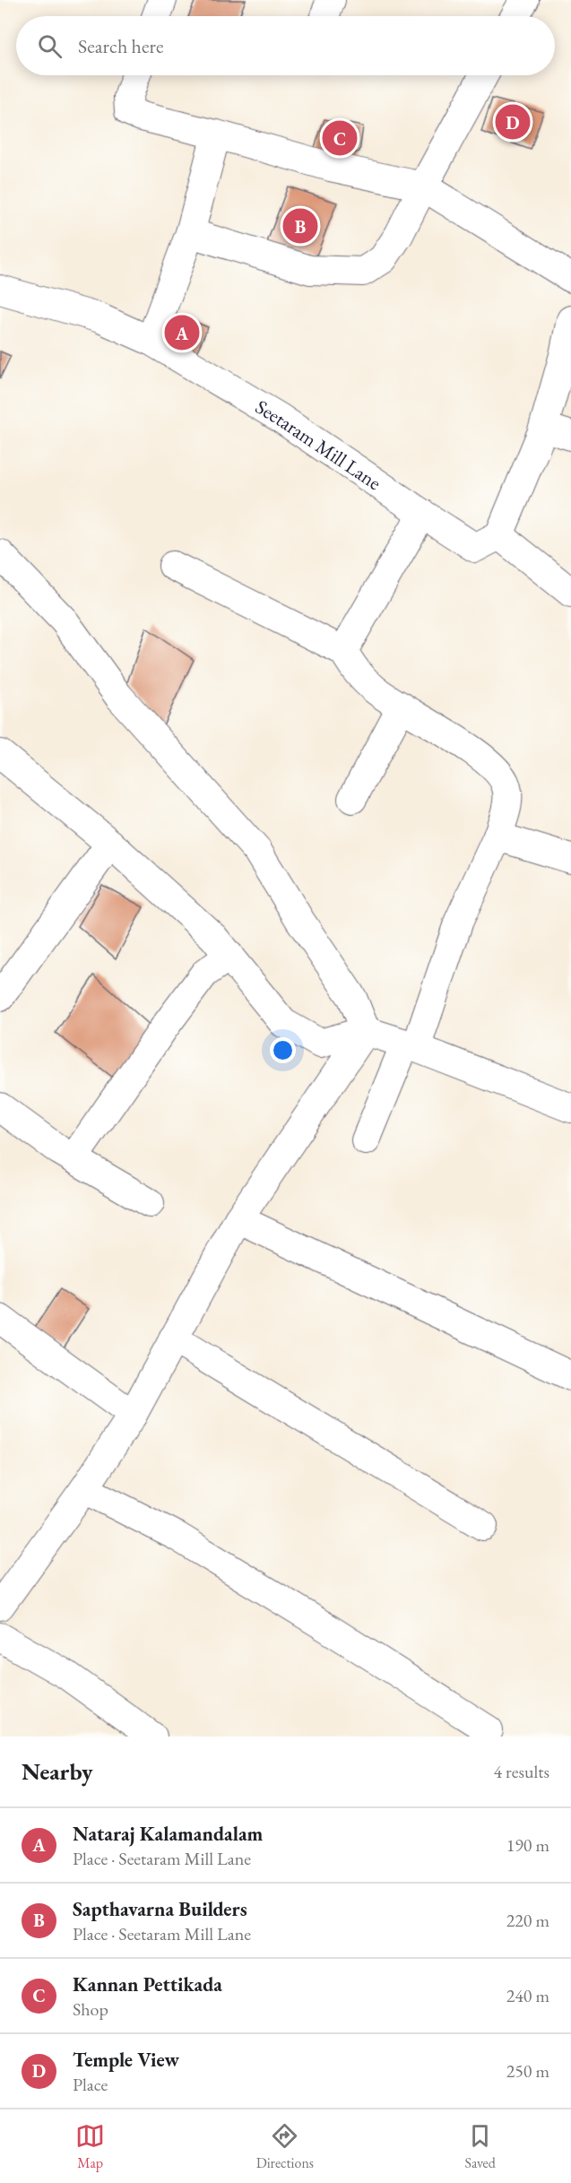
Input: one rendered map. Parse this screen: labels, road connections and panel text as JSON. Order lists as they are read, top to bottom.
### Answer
{
  "streets": {
    "street": ["Seetaram Mill Lane"]
  },
  "page": {
    "search": "Search here",
    "pins": [
      "D",
      "C",
      "B",
      "A"
    ],
    "heading": ["Nearby", "4 results"],
    "list": [
      {
        "mark": "A",
        "name": "Nataraj Kalamandalam",
        "note": "Place · Seetaram Mill Lane",
        "value": "190 m"
      },
      {
        "mark": "B",
        "name": "Sapthavarna Builders",
        "note": "Place · Seetaram Mill Lane",
        "value": "220 m"
      },
      {
        "mark": "C",
        "name": "Kannan Pettikada",
        "note": "Shop",
        "value": "240 m"
      },
      {
        "mark": "D",
        "name": "Temple View",
        "note": "Place",
        "value": "250 m"
      }
    ],
    "nav": ["Map", "Directions", "Saved"]
  }
}
